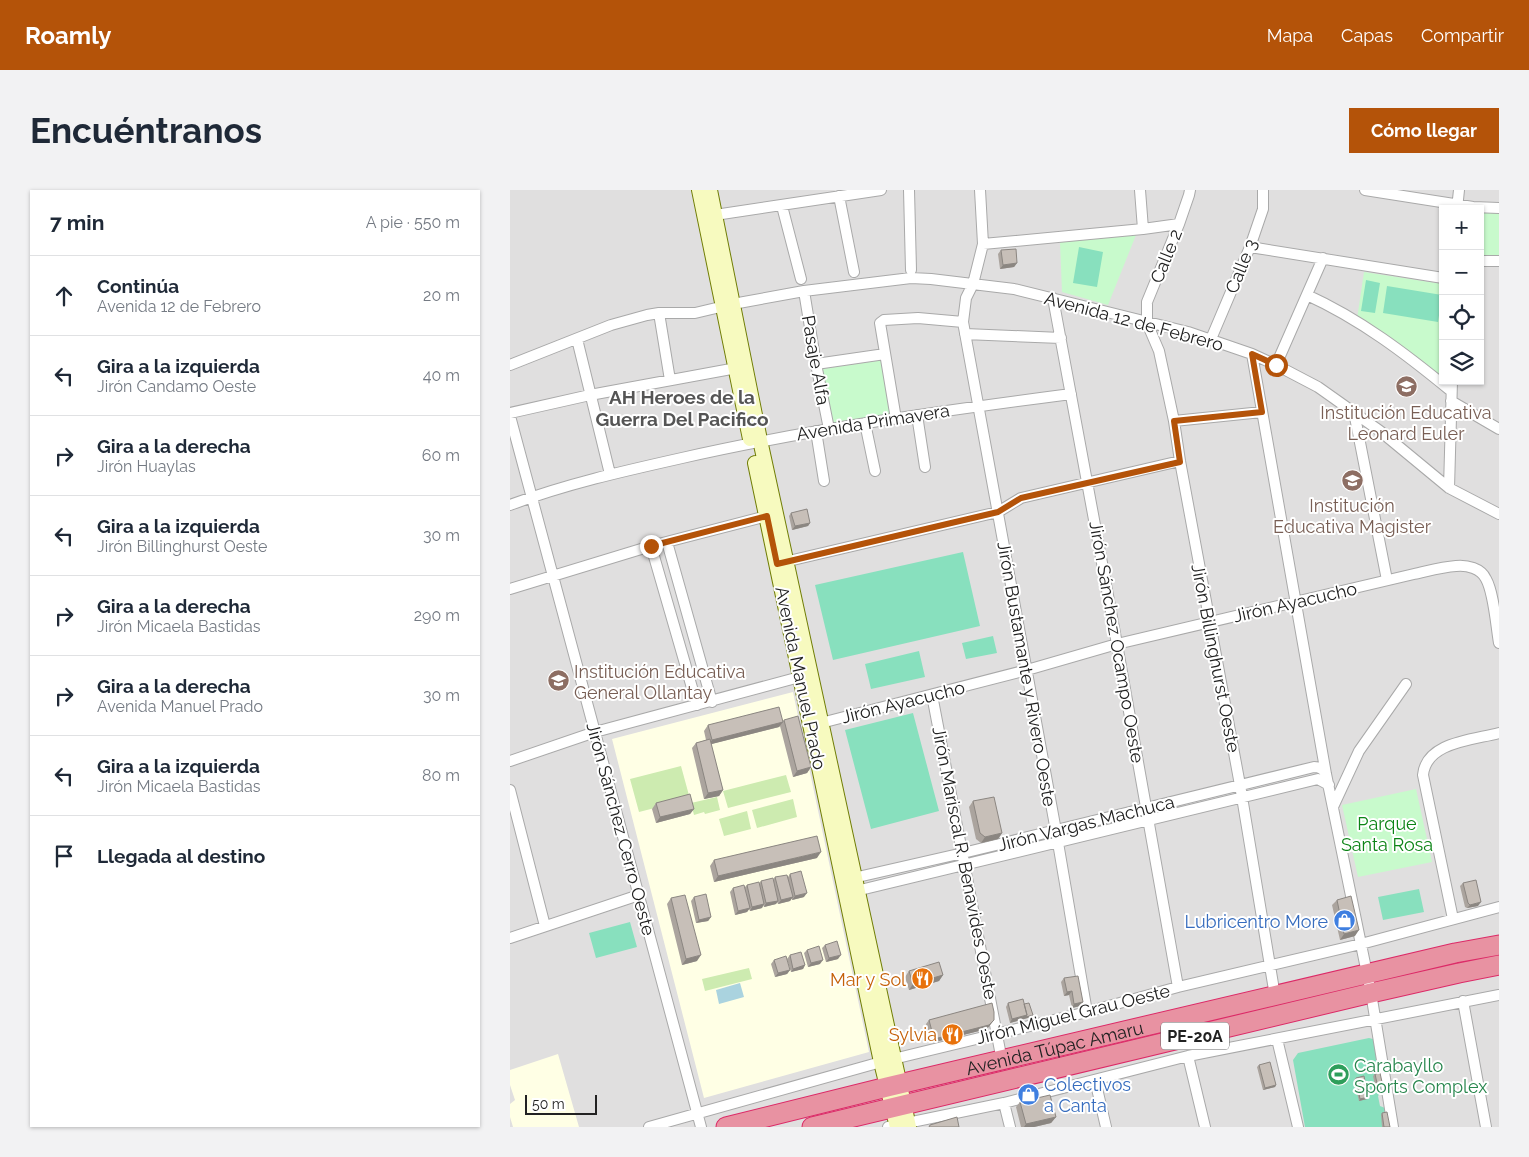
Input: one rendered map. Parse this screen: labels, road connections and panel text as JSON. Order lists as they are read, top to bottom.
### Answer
{
  "streets": {
    "highway": ["PE-20A", "Avenida Túpac Amaru"],
    "main road": ["Avenida Manuel Prado"],
    "street": [
      "Calle 2",
      "Calle 3",
      "Avenida 12 de Febrero",
      "Pasaje Alfa",
      "Avenida Primavera",
      "Jirón Ayacucho",
      "Jirón Sánchez Ocampo Oeste",
      "Jirón Billinghurst Oeste",
      "Jirón Bustamante y Rivero Oeste",
      "Jirón Vargas Machuca",
      "Jirón Sánchez Cerro Oeste",
      "Jirón Mariscal R. Benavides Oeste",
      "Jirón Miguel Grau Oeste"
    ]
  },
  "crossings": [
    ["Calle 2", "Avenida 12 de Febrero"],
    ["Calle 2", "Jirón Billinghurst Oeste"],
    ["Calle 3", "Avenida 12 de Febrero"],
    ["Avenida 12 de Febrero", "Pasaje Alfa"],
    ["Avenida 12 de Febrero", "Jirón Sánchez Ocampo Oeste"],
    ["Avenida 12 de Febrero", "Jirón Billinghurst Oeste"],
    ["Avenida 12 de Febrero", "Jirón Bustamante y Rivero Oeste"],
    ["Avenida 12 de Febrero", "Avenida Manuel Prado"],
    ["Pasaje Alfa", "Avenida Primavera"],
    ["Avenida Primavera", "Jirón Sánchez Ocampo Oeste"],
    ["Avenida Primavera", "Jirón Bustamante y Rivero Oeste"],
    ["Avenida Primavera", "Avenida Manuel Prado"],
    ["Avenida Primavera", "Jirón Sánchez Cerro Oeste"],
    ["Jirón Ayacucho", "Jirón Sánchez Ocampo Oeste"],
    ["Jirón Ayacucho", "Jirón Billinghurst Oeste"],
    ["Jirón Ayacucho", "Jirón Bustamante y Rivero Oeste"],
    ["Jirón Ayacucho", "Avenida Manuel Prado"],
    ["Jirón Ayacucho", "Jirón Mariscal R. Benavides Oeste"],
    ["Jirón Sánchez Ocampo Oeste", "Jirón Vargas Machuca"],
    ["Jirón Sánchez Ocampo Oeste", "Jirón Miguel Grau Oeste"],
    ["Jirón Billinghurst Oeste", "Jirón Vargas Machuca"],
    ["Jirón Billinghurst Oeste", "Jirón Miguel Grau Oeste"],
    ["Jirón Billinghurst Oeste", "Avenida Túpac Amaru"],
    ["Jirón Bustamante y Rivero Oeste", "Jirón Vargas Machuca"],
    ["Jirón Bustamante y Rivero Oeste", "Jirón Miguel Grau Oeste"],
    ["Avenida Manuel Prado", "Jirón Vargas Machuca"],
    ["Avenida Manuel Prado", "Jirón Miguel Grau Oeste"],
    ["Avenida Manuel Prado", "Avenida Túpac Amaru"],
    ["Jirón Vargas Machuca", "Jirón Mariscal R. Benavides Oeste"],
    ["Jirón Sánchez Cerro Oeste", "Jirón Miguel Grau Oeste"],
    ["Jirón Mariscal R. Benavides Oeste", "Jirón Miguel Grau Oeste"],
    ["Jirón Mariscal R. Benavides Oeste", "Avenida Túpac Amaru"]
  ],
  "districts": ["AH Heroes de la Guerra Del Pacifico"],
  "parks": ["Parque Santa Rosa"],
  "places": {
    "school or university": ["Institución Educativa Leonard Euler", "Institución Educativa Magister", "Institución Educativa General Ollantay"],
    "shop": ["Lubricentro More", "Colectivos a Canta"],
    "restaurant": ["Mar y Sol", "Sylvia"],
    "sports": ["Carabayllo Sports Complex"]
  },
  "scale_bar": "50 m",
  "page": {
    "header": "Roamly",
    "nav": ["Mapa", "Capas", "Compartir"],
    "buttons": "Cómo llegar",
    "title": "Encuéntranos",
    "heading": ["7 min", "A pie · 550 m"],
    "map_buttons": ["+", "−"],
    "list": [
      ["Continúa", "Avenida 12 de Febrero", "20 m"],
      ["Gira a la izquierda", "Jirón Candamo Oeste", "40 m"],
      ["Gira a la derecha", "Jirón Huaylas", "60 m"],
      ["Gira a la izquierda", "Jirón Billinghurst Oeste", "30 m"],
      ["Gira a la derecha", "Jirón Micaela Bastidas", "290 m"],
      ["Gira a la derecha", "Avenida Manuel Prado", "30 m"],
      ["Gira a la izquierda", "Jirón Micaela Bastidas", "80 m"],
      "Llegada al destino"
    ],
    "scale": "50 m"
  }
}
